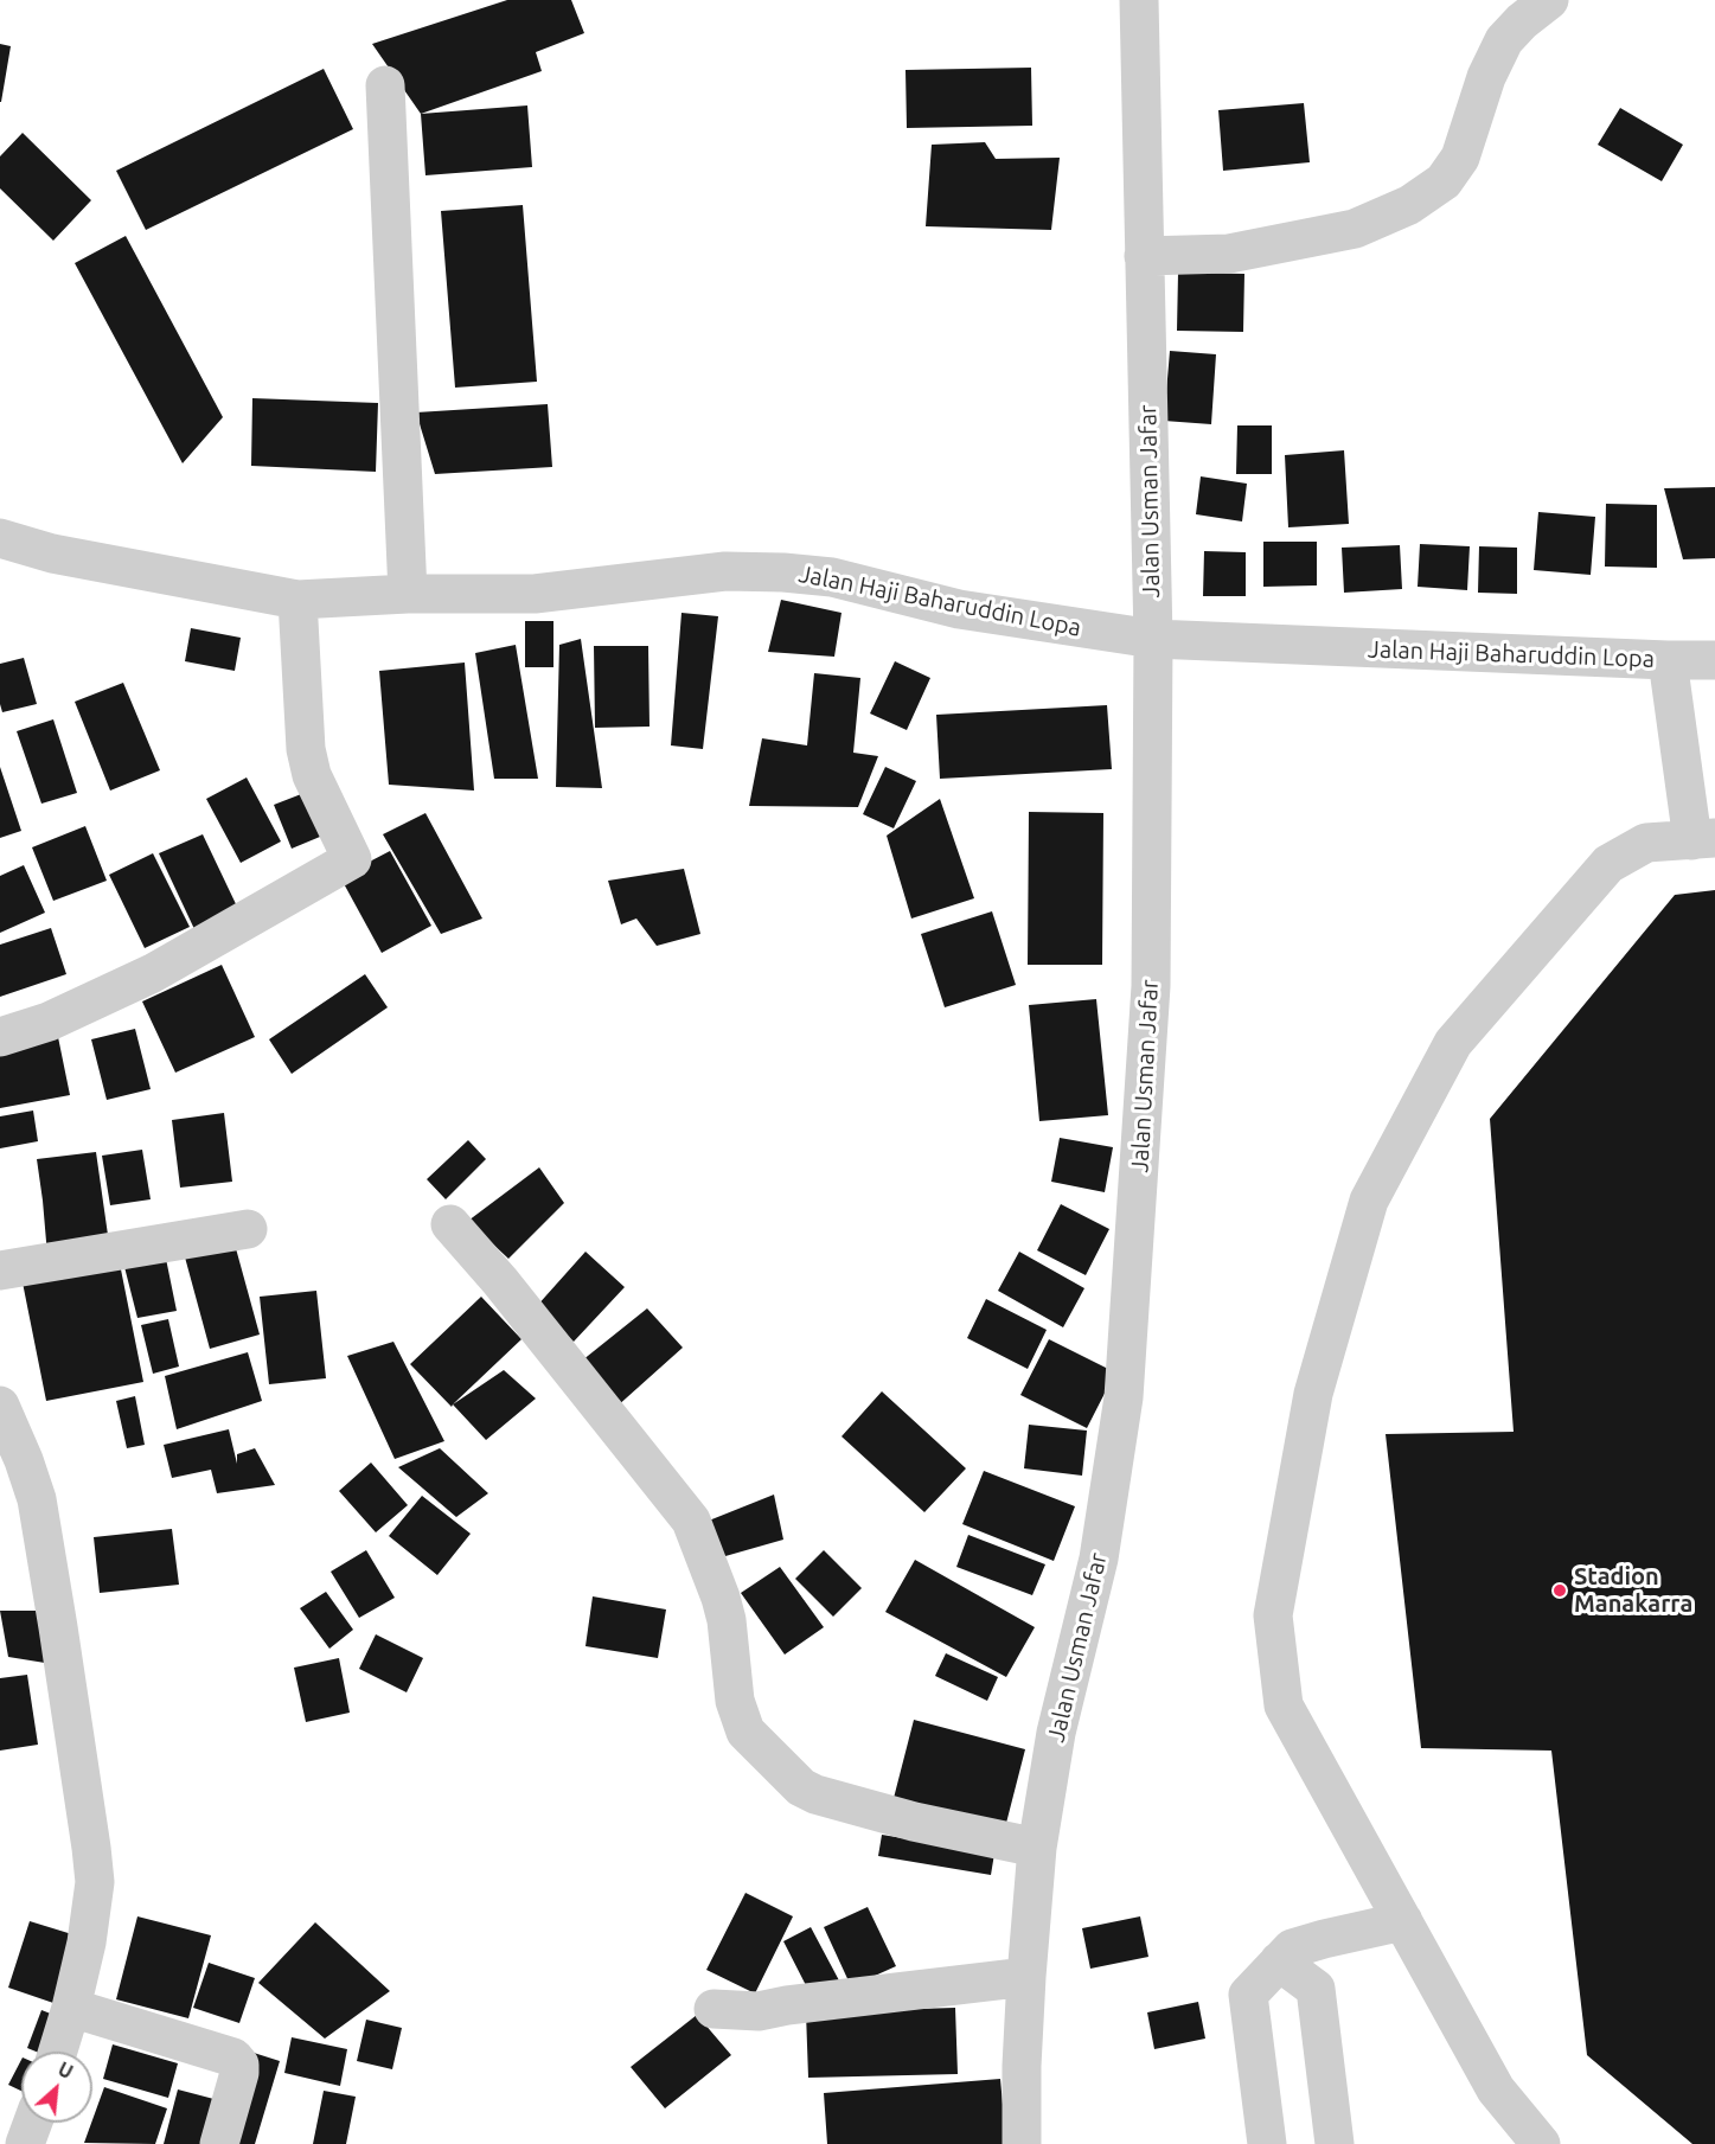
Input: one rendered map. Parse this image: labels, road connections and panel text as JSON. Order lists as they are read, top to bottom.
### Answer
{
  "streets": {
    "street": ["Jalan Usman Jafar", "Jalan Haji Baharuddin Lopa"]
  },
  "crossings": [
    ["Jalan Usman Jafar", "Jalan Haji Baharuddin Lopa"]
  ],
  "places": ["Stadion Manakarra"],
  "north": "top right"
}
